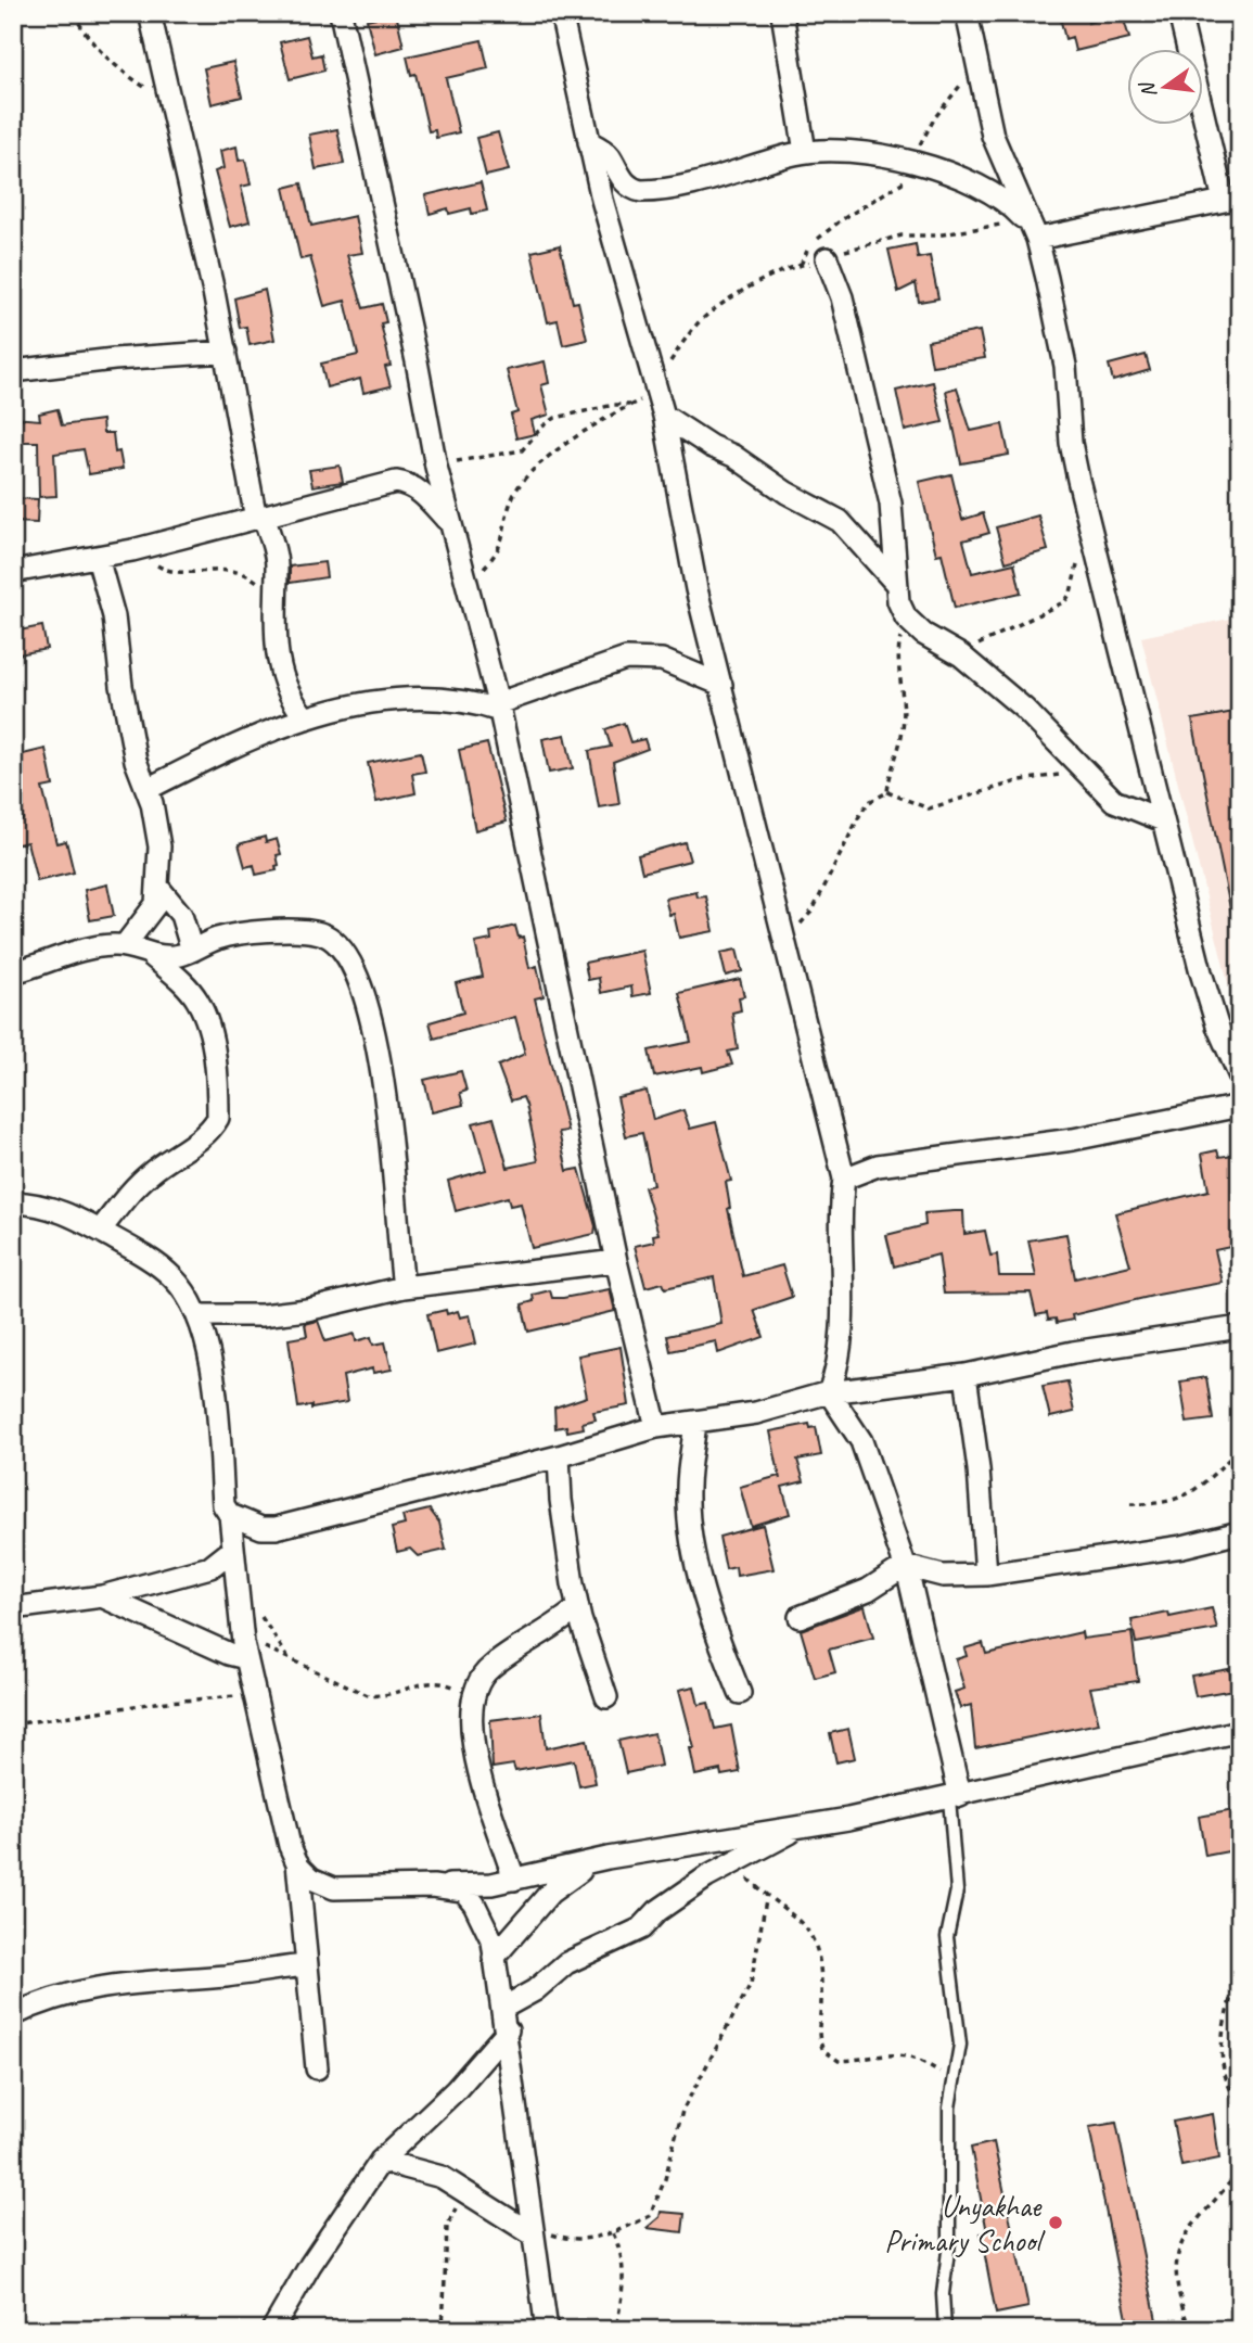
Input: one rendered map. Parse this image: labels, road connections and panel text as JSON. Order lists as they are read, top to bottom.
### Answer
{
  "places": ["Unyakhae Primary School"],
  "north": "left"
}
